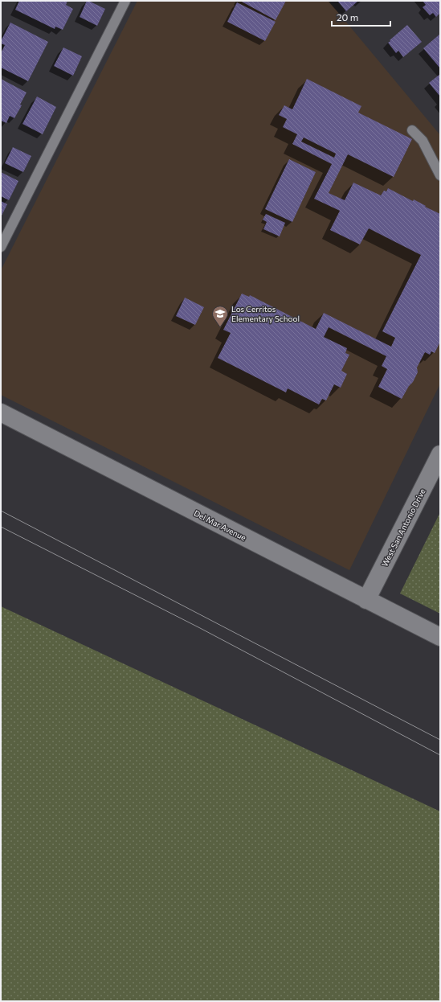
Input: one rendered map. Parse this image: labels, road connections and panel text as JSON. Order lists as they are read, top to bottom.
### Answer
{
  "streets": {
    "street": ["Del Mar Avenue", "West San Antonio Drive"]
  },
  "crossings": [
    ["Del Mar Avenue", "West San Antonio Drive"]
  ],
  "places": {
    "school or university": ["Los Cerritos Elementary School"]
  },
  "scale_bar": "20 m"
}
